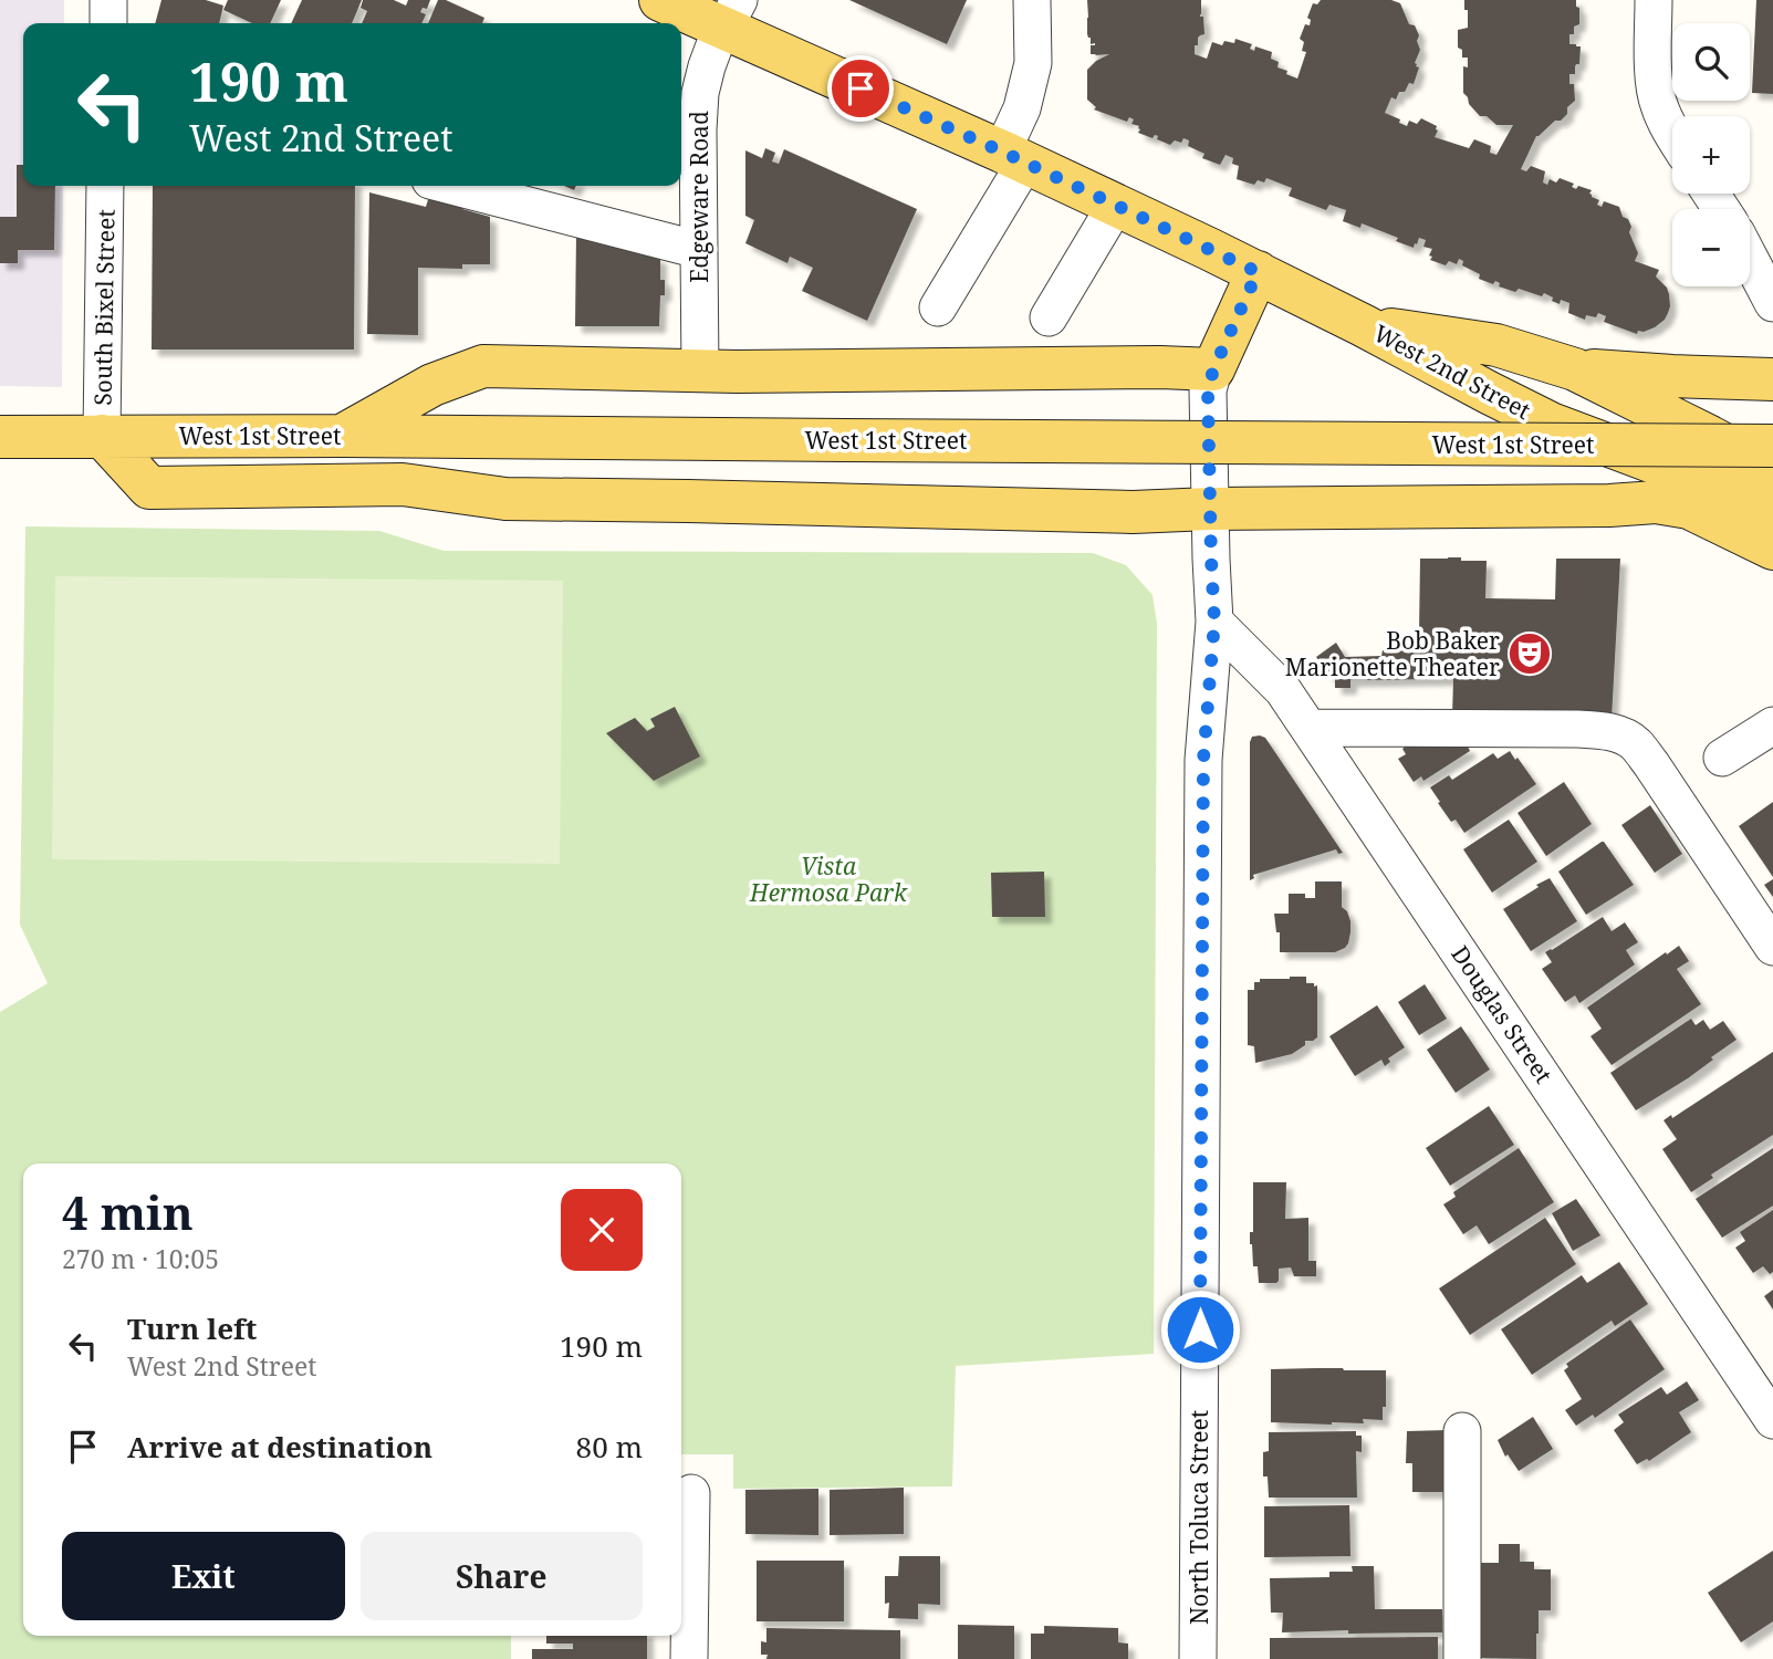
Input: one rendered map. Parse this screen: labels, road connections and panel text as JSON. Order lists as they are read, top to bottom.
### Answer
{
  "streets": {
    "main road": ["West 2nd Street", "West 1st Street", "North Toluca Street"],
    "street": ["Edgeware Road", "South Bixel Street", "Douglas Street"]
  },
  "crossings": [
    ["Edgeware Road", "West 2nd Street"],
    ["South Bixel Street", "West 1st Street"],
    ["West 2nd Street", "North Toluca Street"],
    ["Douglas Street", "North Toluca Street"]
  ],
  "parks": ["Vista Hermosa Park"],
  "places": {
    "theatre": ["Bob Baker Marionette Theater"]
  },
  "page": {
    "map_buttons": ["+", "−"],
    "turn": ["190 m", "West 2nd Street"],
    "heading": ["4 min", "270 m · 10:05"],
    "list": [
      {
        "name": "Turn left",
        "note": "West 2nd Street",
        "value": "190 m"
      },
      {
        "name": "Arrive at destination",
        "value": "80 m"
      }
    ],
    "buttons": ["Exit", "Share"]
  }
}
